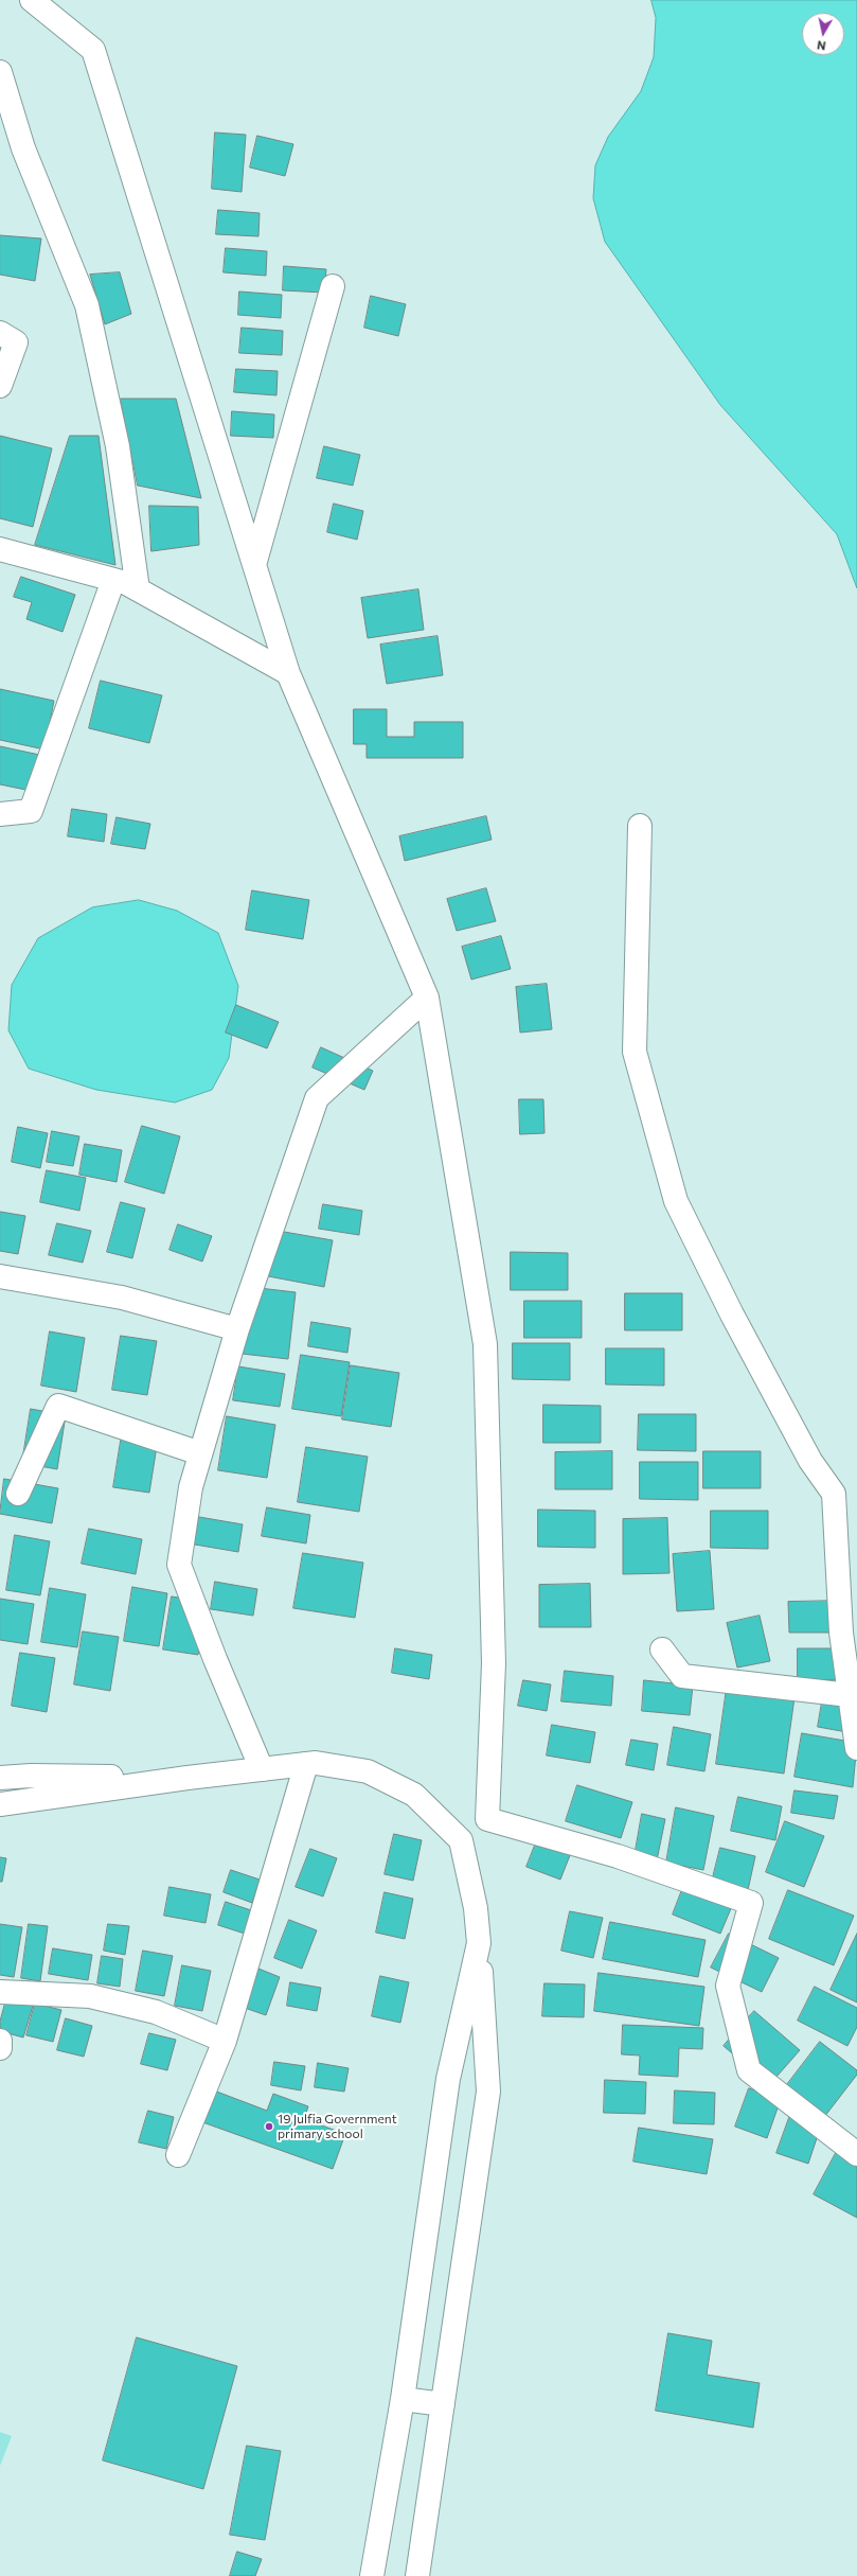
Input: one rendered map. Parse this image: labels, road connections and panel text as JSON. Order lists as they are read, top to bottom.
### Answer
{
  "places": ["19 Julfia Government primary school"],
  "north": "bottom"
}
